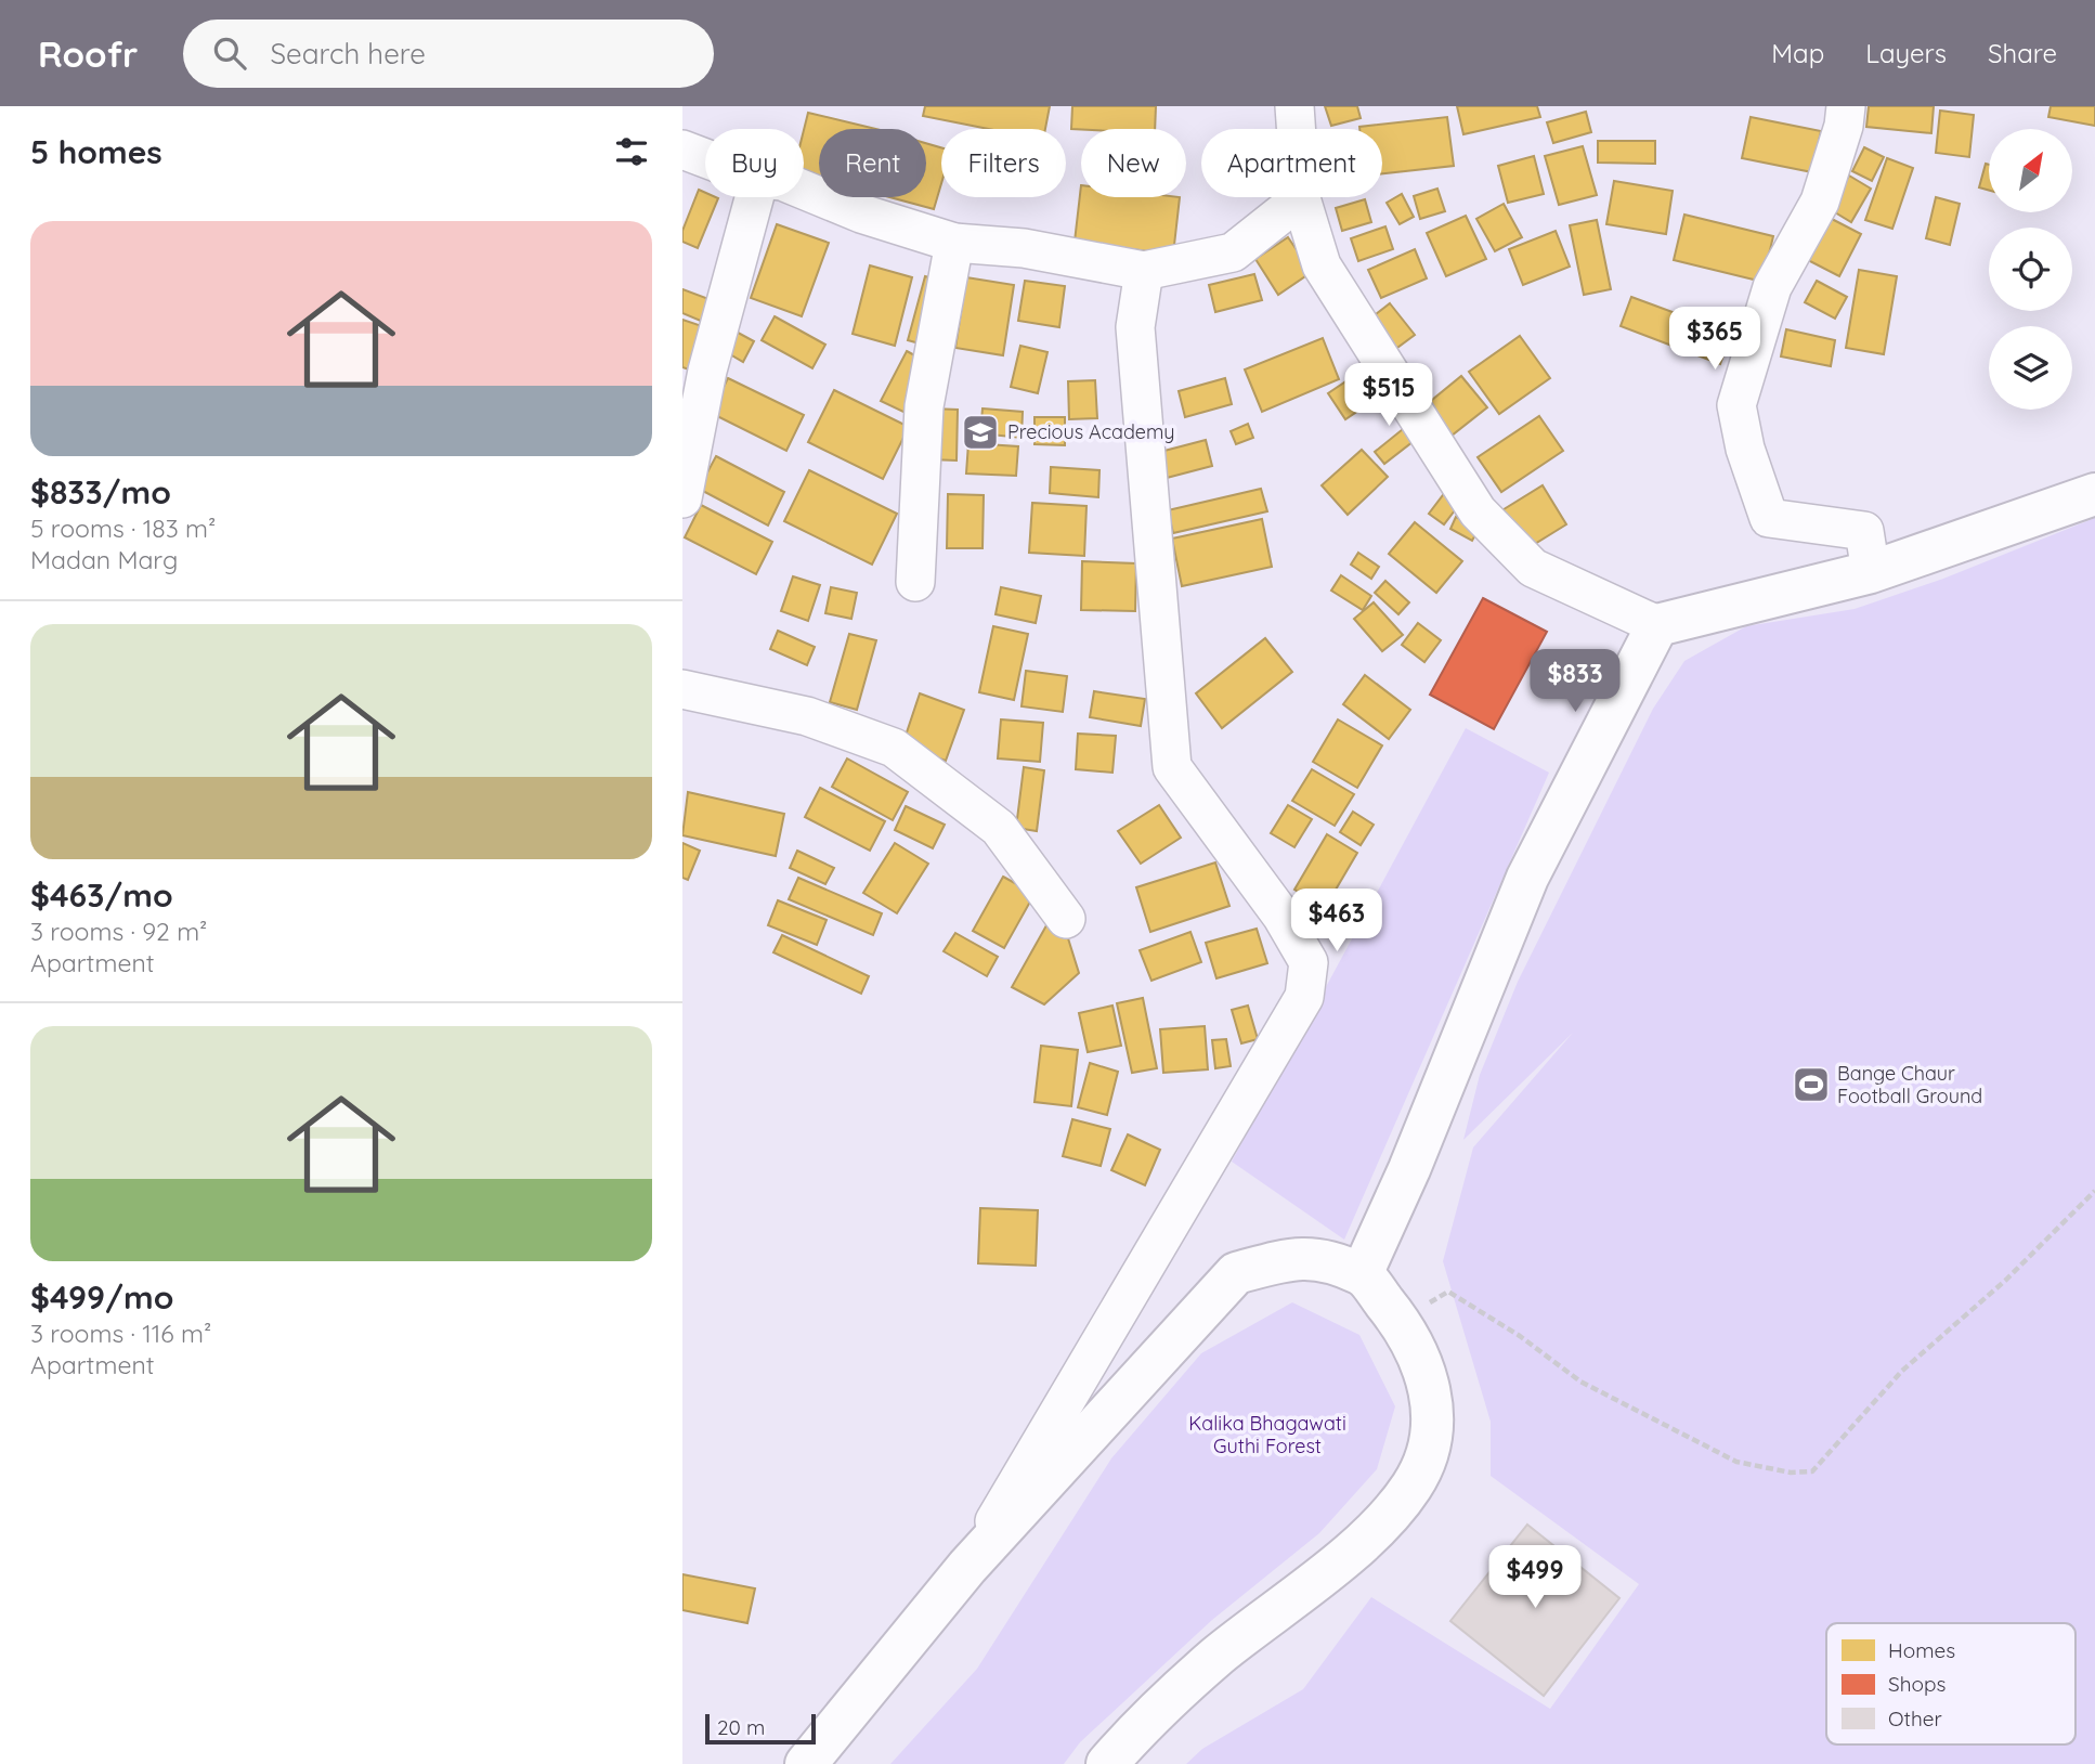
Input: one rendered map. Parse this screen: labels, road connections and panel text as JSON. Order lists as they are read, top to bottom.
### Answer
{
  "parks": ["Kalika Bhagawati Guthi Forest"],
  "places": {
    "school or university": ["Precious Academy"],
    "sports": ["Bange Chaur Football Ground"]
  },
  "legend": ["Homes", "Shops", "Other"],
  "scale_bar": "20 m",
  "north": "top right",
  "page": {
    "header": "Roofr",
    "search": "Search here",
    "nav": ["Map", "Layers", "Share"],
    "heading": "5 homes",
    "chip": [
      "Buy",
      "Rent",
      "Filters",
      "New",
      "Apartment"
    ],
    "list": [
      {
        "name": "$833/mo",
        "note": "5 rooms · 183 m² · Madan Marg"
      },
      {
        "name": "$463/mo",
        "note": "3 rooms · 92 m² · Apartment"
      },
      {
        "name": "$499/mo",
        "note": "3 rooms · 116 m² · Apartment"
      }
    ],
    "price": [
      "$365",
      "$515",
      "$833",
      "$463",
      "$499"
    ],
    "scale": "20 m"
  }
}
